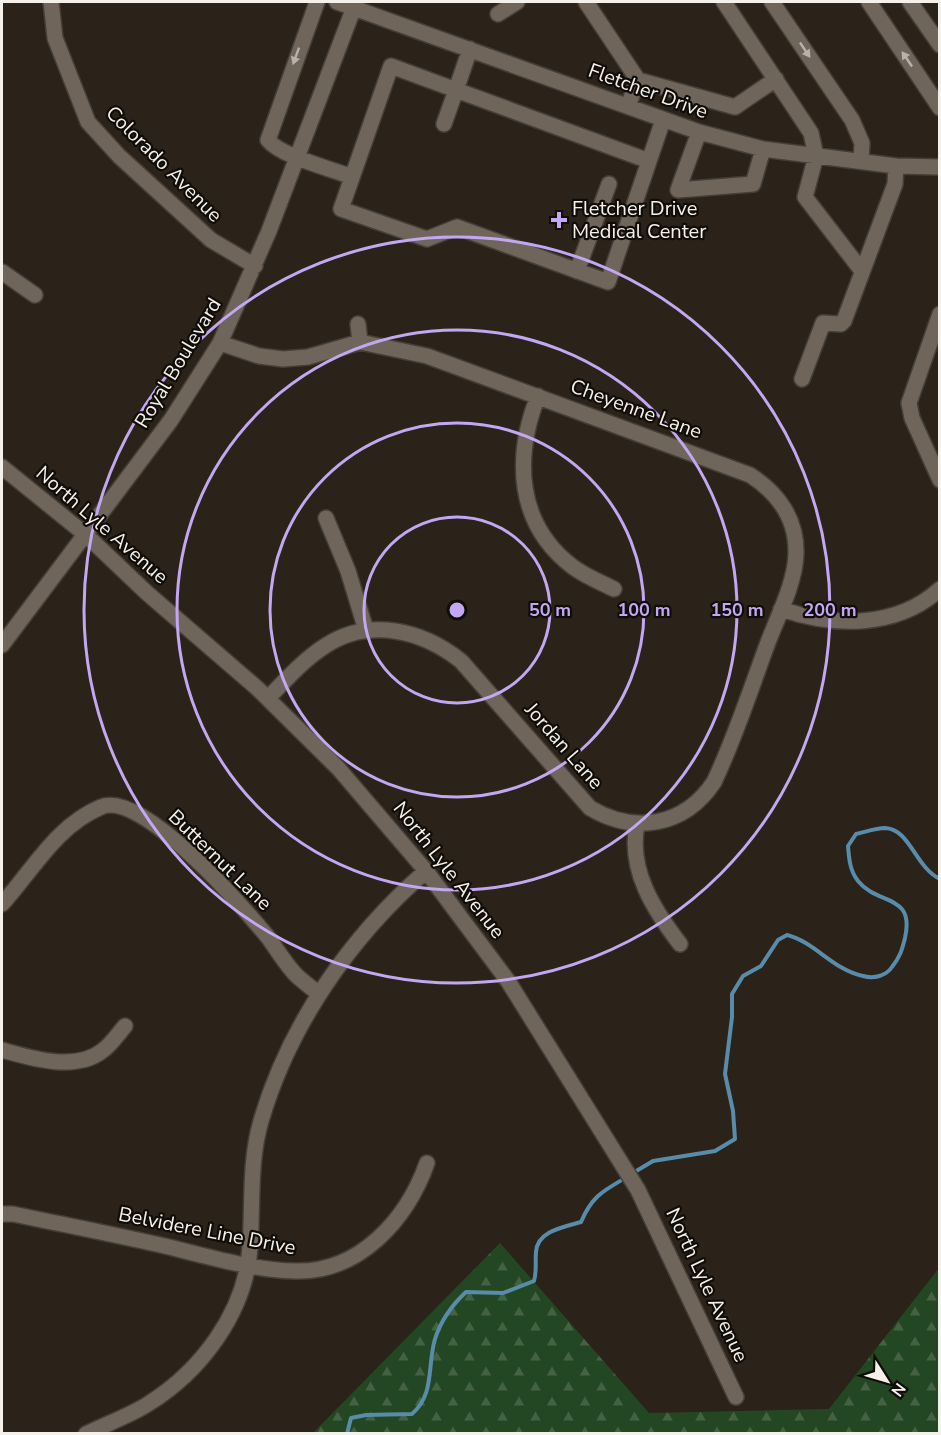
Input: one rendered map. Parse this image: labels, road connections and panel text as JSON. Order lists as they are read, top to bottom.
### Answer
{
  "streets": {
    "street": [
      "Fletcher Drive",
      "Colorado Avenue",
      "Royal Boulevard",
      "Cheyenne Lane",
      "North Lyle Avenue",
      "Jordan Lane",
      "Butternut Lane",
      "Belvidere Line Drive"
    ]
  },
  "crossings": [
    ["Fletcher Drive", "Royal Boulevard"],
    ["Colorado Avenue", "Royal Boulevard"],
    ["Royal Boulevard", "Cheyenne Lane"],
    ["Royal Boulevard", "North Lyle Avenue"],
    ["Cheyenne Lane", "Jordan Lane"],
    ["North Lyle Avenue", "Jordan Lane"]
  ],
  "places": {
    "health": ["Fletcher Drive Medical Center"]
  },
  "north": "bottom right",
  "rings": [
    "50 m",
    "100 m",
    "150 m",
    "200 m"
  ]
}
